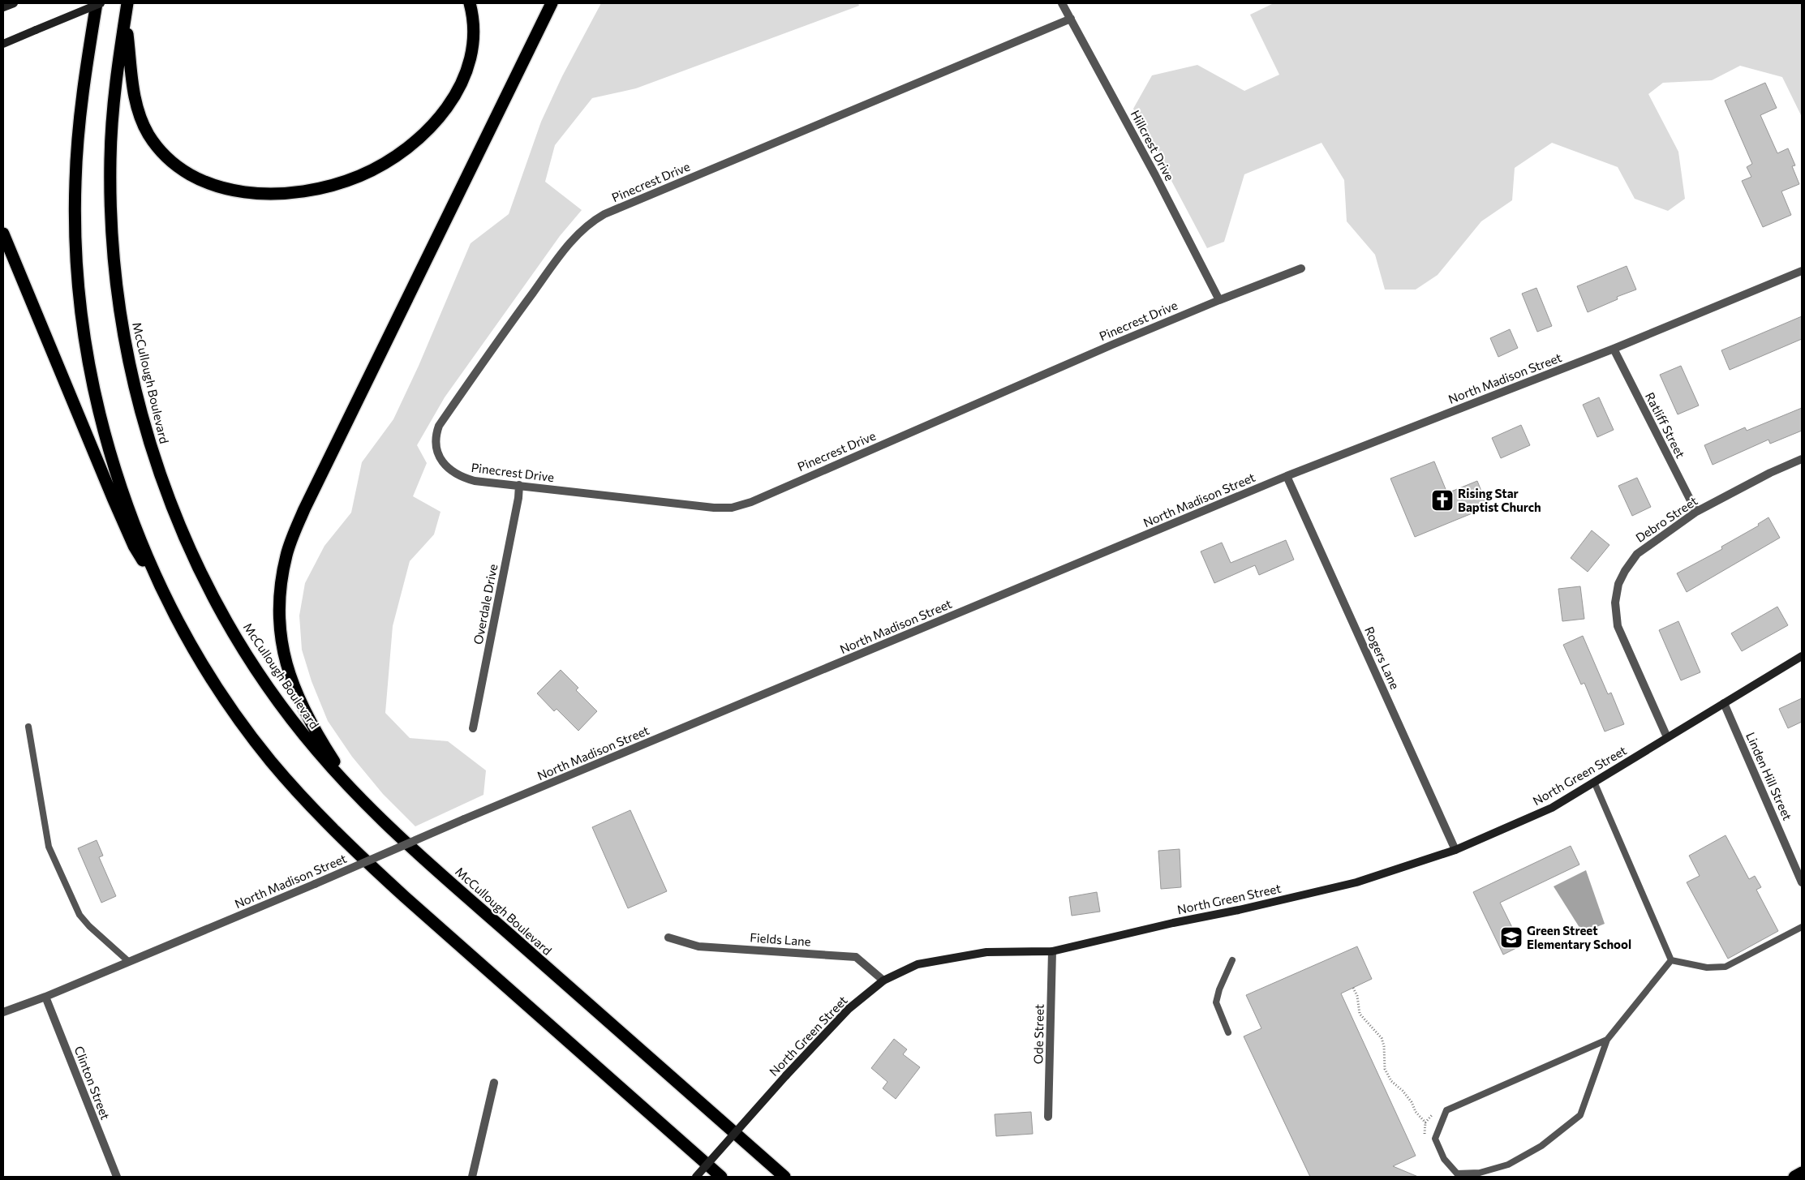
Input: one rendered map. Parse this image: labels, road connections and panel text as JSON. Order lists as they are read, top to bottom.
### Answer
{
  "streets": {
    "highway": ["McCullough Boulevard"],
    "street": [
      "Hillcrest Drive",
      "Pinecrest Drive",
      "North Madison Street",
      "Ratliff Street",
      "Debro Street",
      "Overdale Drive",
      "Rogers Lane",
      "North Green Street",
      "Linden Hill Street",
      "Fields Lane",
      "Ode Street",
      "Clinton Street"
    ]
  },
  "crossings": [
    ["Hillcrest Drive", "Pinecrest Drive"],
    ["Pinecrest Drive", "Overdale Drive"],
    ["North Madison Street", "Ratliff Street"],
    ["North Madison Street", "Rogers Lane"],
    ["North Madison Street", "Clinton Street"],
    ["Ratliff Street", "Debro Street"],
    ["Debro Street", "North Green Street"],
    ["Rogers Lane", "North Green Street"],
    ["North Green Street", "Linden Hill Street"],
    ["North Green Street", "Fields Lane"],
    ["North Green Street", "Ode Street"]
  ],
  "places": {
    "church": ["Rising Star Baptist Church"],
    "school or university": ["Green Street Elementary School"]
  }
}
